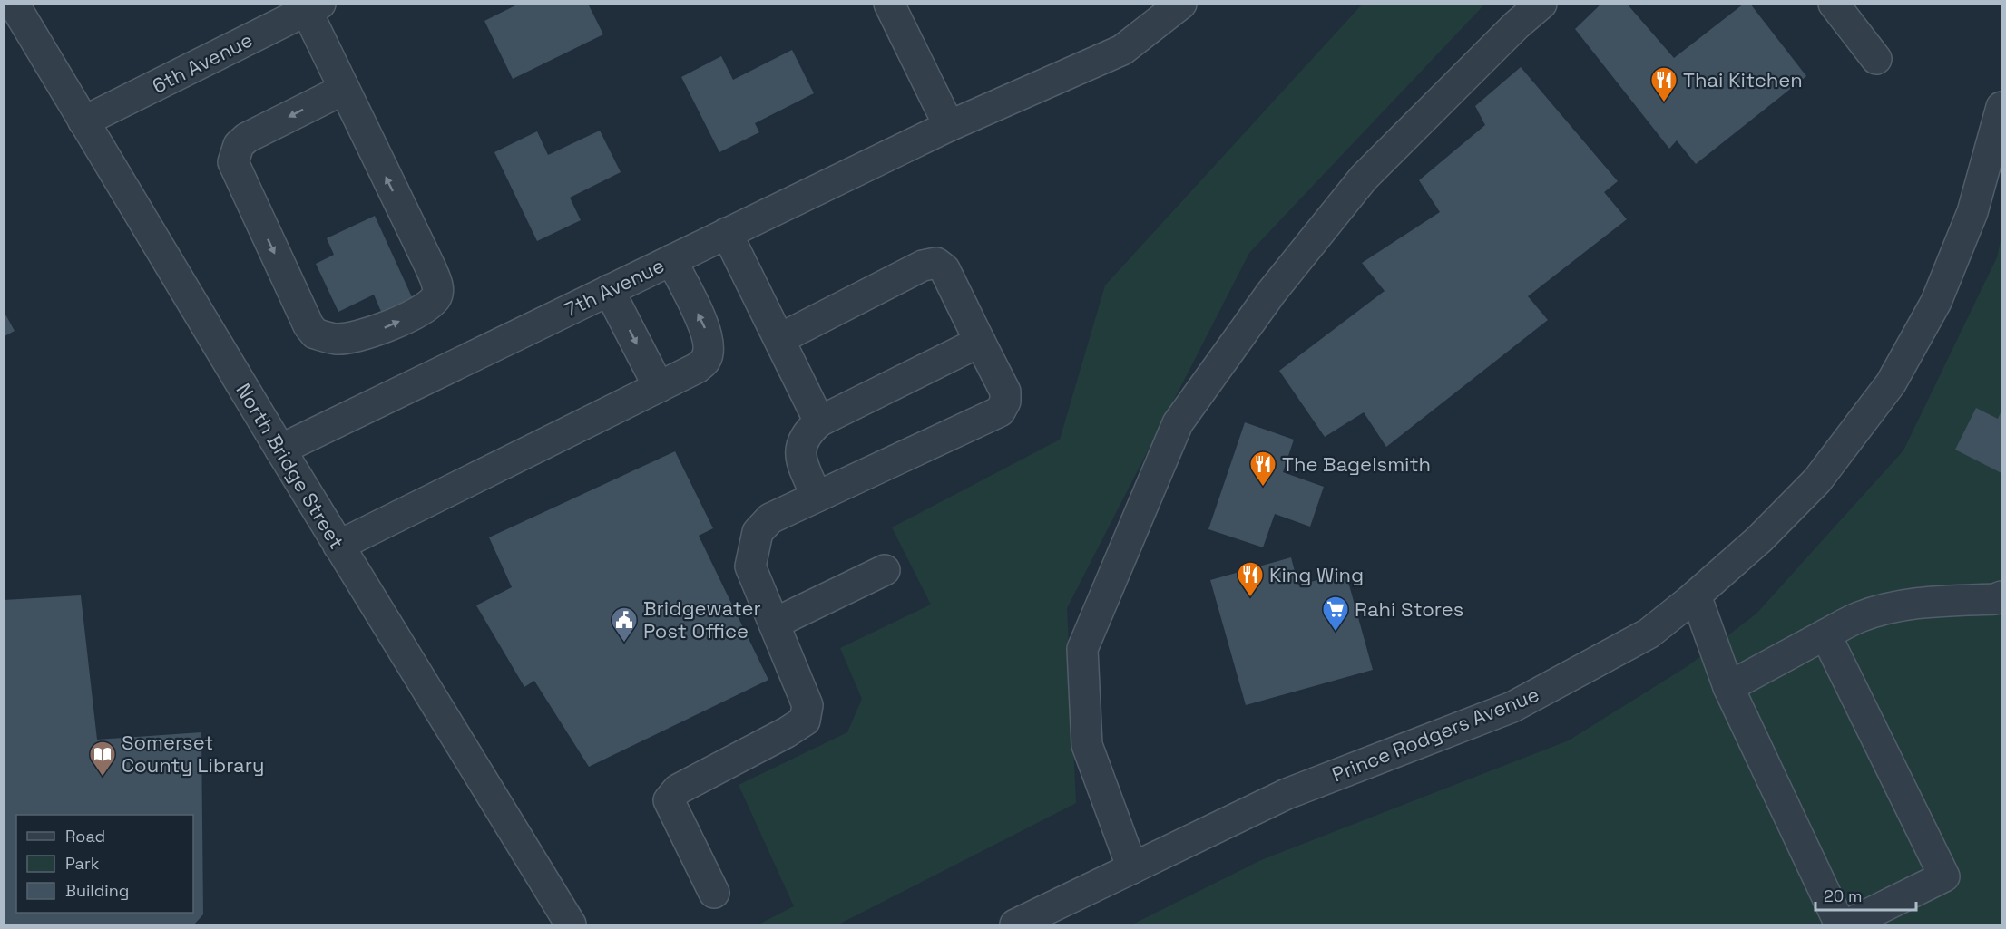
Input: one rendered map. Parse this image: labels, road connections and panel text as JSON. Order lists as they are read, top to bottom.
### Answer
{
  "streets": {
    "street": [
      "6th Avenue",
      "7th Avenue",
      "North Bridge Street",
      "Prince Rodgers Avenue"
    ]
  },
  "crossings": [
    ["6th Avenue", "North Bridge Street"],
    ["7th Avenue", "North Bridge Street"]
  ],
  "places": {
    "restaurant": ["Thai Kitchen", "The Bagelsmith", "King Wing"],
    "supermarket": ["Rahi Stores"],
    "public building": ["Bridgewater Post Office"],
    "library": ["Somerset County Library"]
  },
  "legend": ["Road", "Park", "Building"],
  "scale_bar": "20 m"
}
